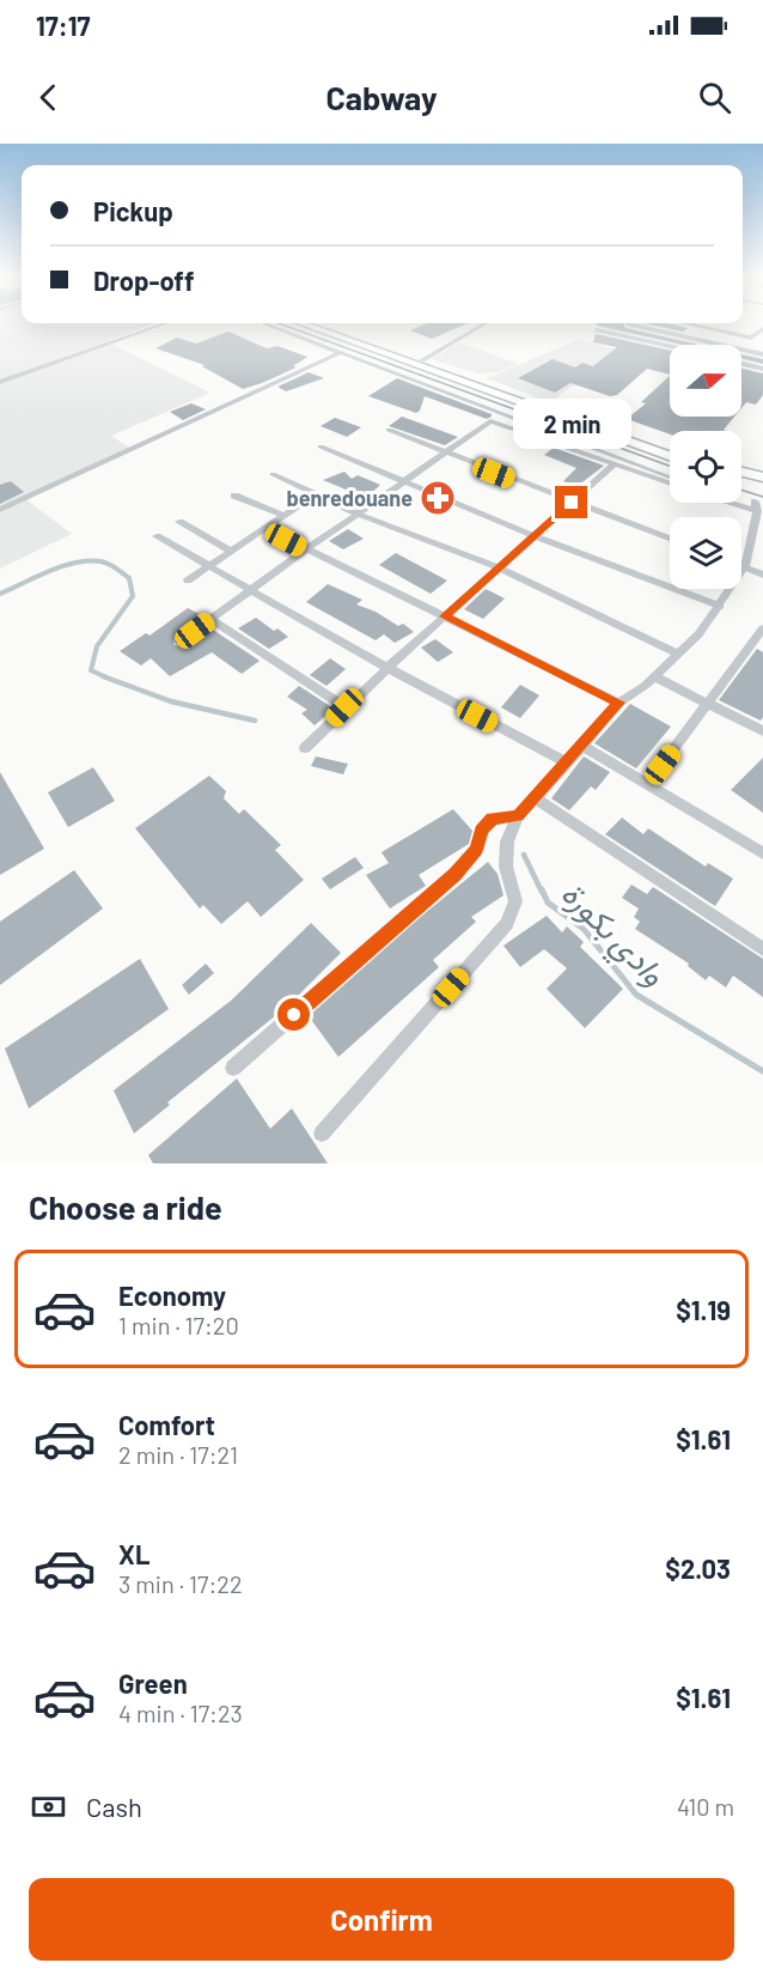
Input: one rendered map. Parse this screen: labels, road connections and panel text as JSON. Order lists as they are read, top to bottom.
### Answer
{
  "water": ["وادي بكورة"],
  "places": {
    "pharmacy": ["benredouane"]
  },
  "north": "right",
  "page": {
    "status": "17:17",
    "header": "Cabway",
    "banner": ["Pickup", "Drop-off"],
    "bubble": "2 min",
    "heading": "Choose a ride",
    "list": [
      {
        "name": "Economy",
        "note": "1 min · 17:20",
        "value": "$1.19"
      },
      {
        "name": "Comfort",
        "note": "2 min · 17:21",
        "value": "$1.61"
      },
      {
        "name": "XL",
        "note": "3 min · 17:22",
        "value": "$2.03"
      },
      {
        "name": "Green",
        "note": "4 min · 17:23",
        "value": "$1.61"
      }
    ],
    "pay": ["Cash", "410 m"],
    "buttons": "Confirm"
  }
}
